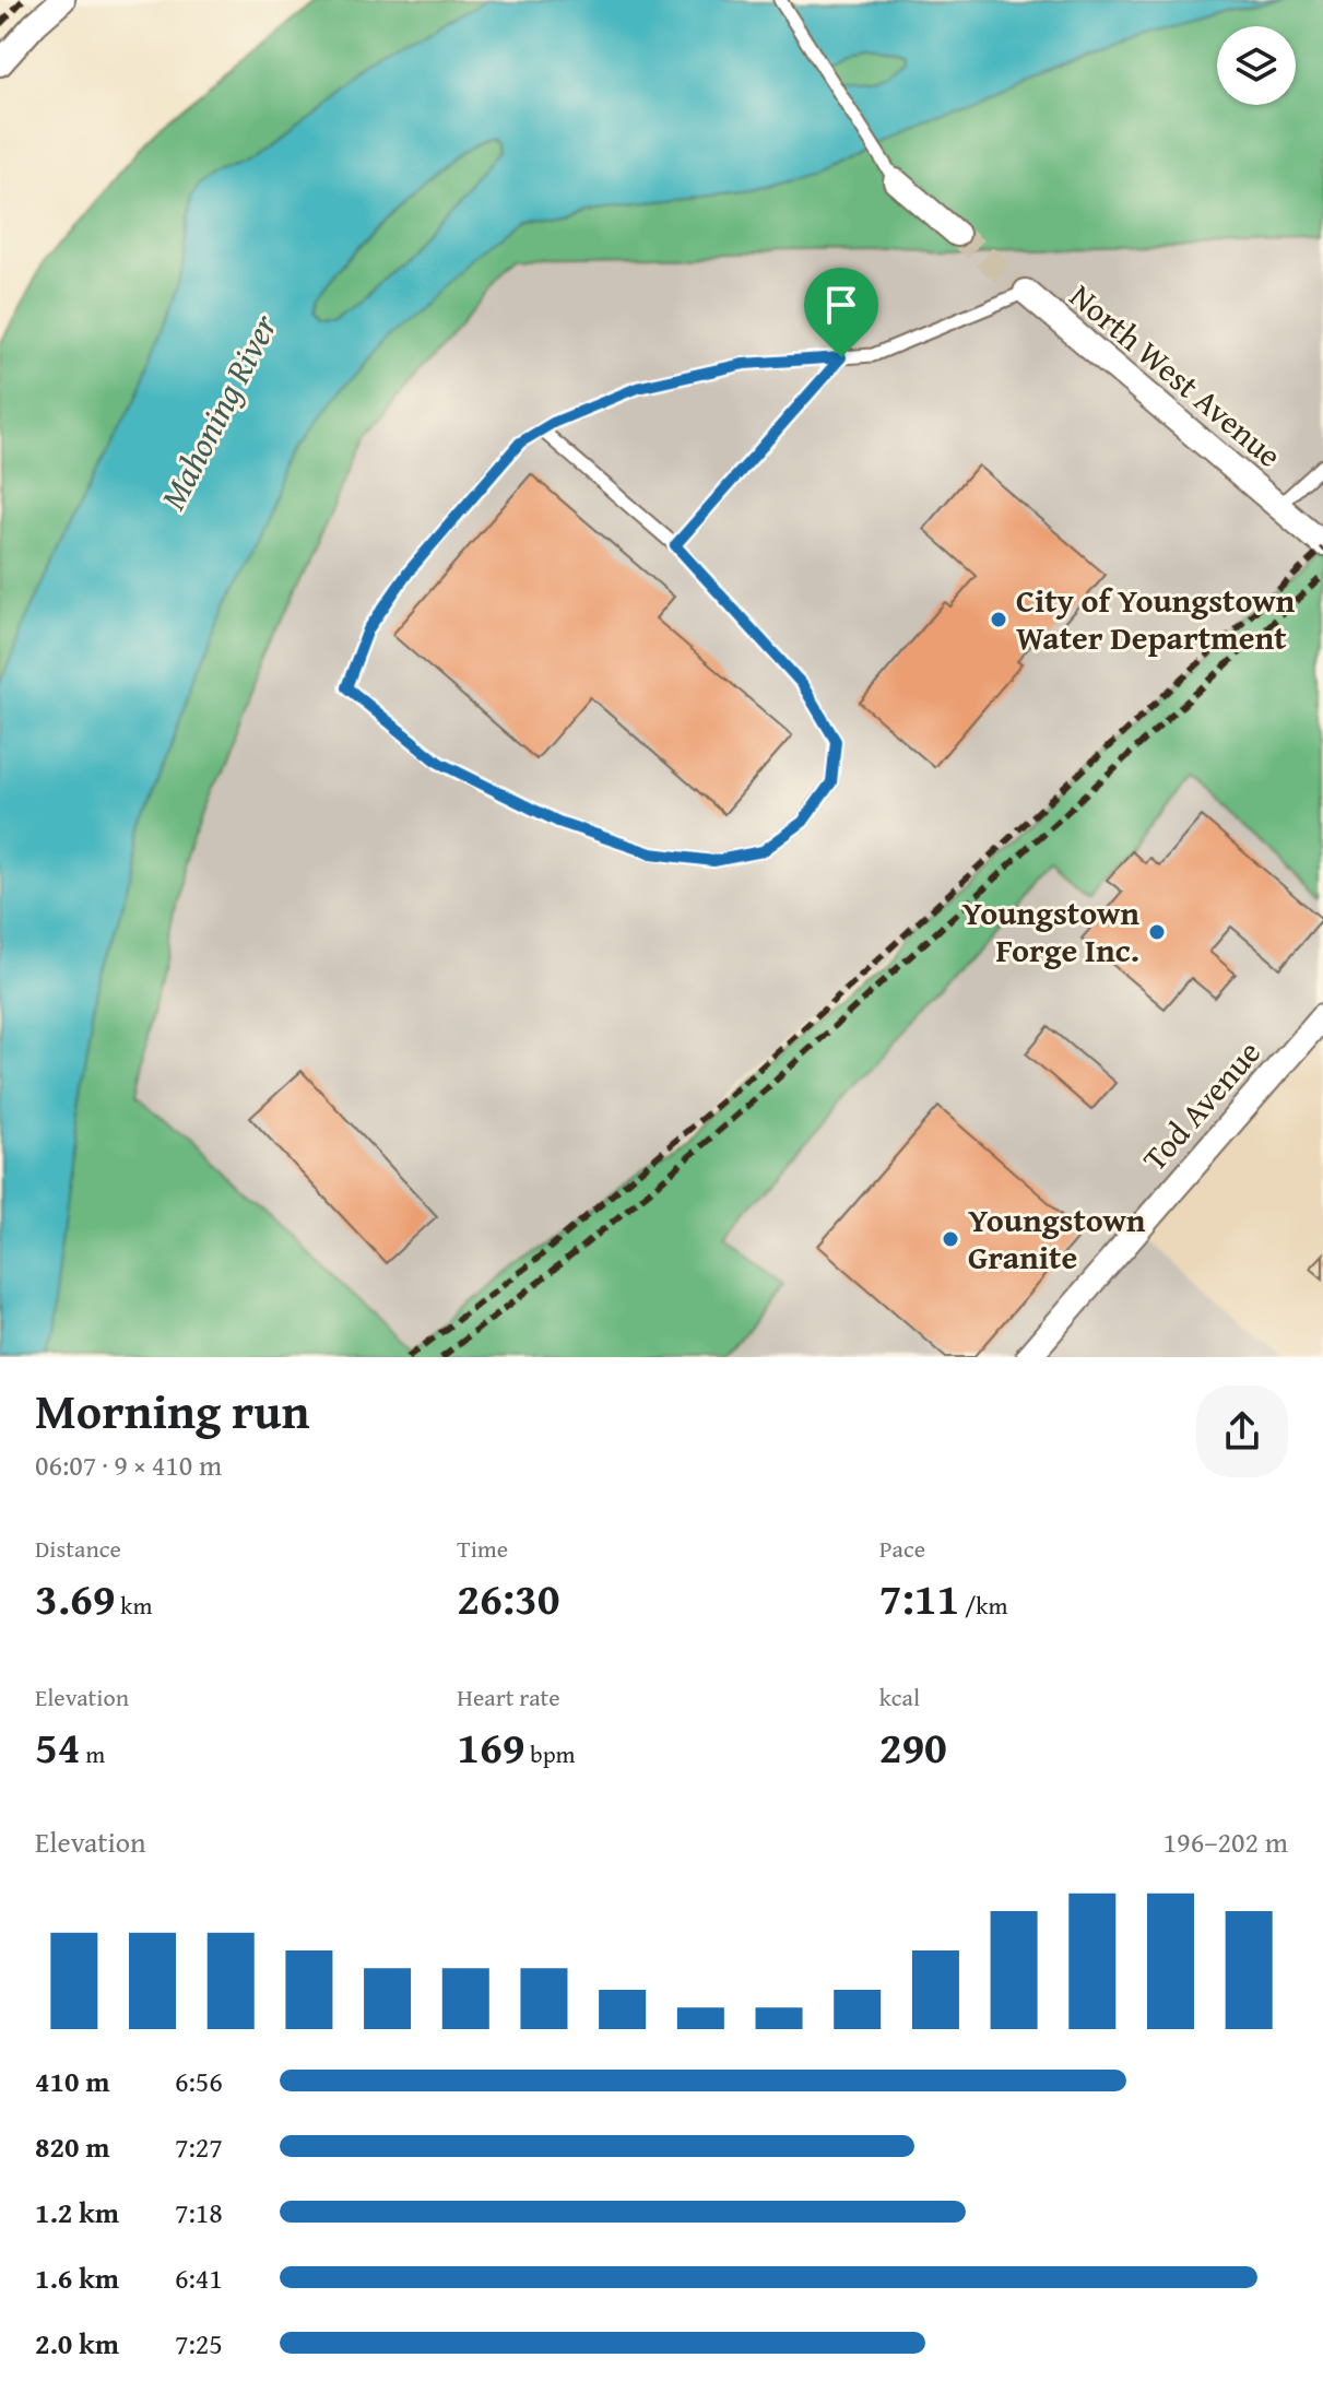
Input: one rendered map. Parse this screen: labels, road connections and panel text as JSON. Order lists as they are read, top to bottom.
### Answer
{
  "streets": {
    "street": ["North West Avenue", "Tod Avenue"]
  },
  "water": ["Mahoning River"],
  "places": ["City of Youngstown Water Department", "Youngstown Forge Inc.", "Youngstown Granite"],
  "page": {
    "heading": ["Morning run", "06:07 · 9 × 410 m"],
    "stats": [
      ["Distance", "3.69 km"],
      ["Time", "26:30"],
      ["Pace", "7:11 /km"],
      ["Elevation", "54 m"],
      ["Heart rate", "169 bpm"],
      ["kcal", "290"]
    ],
    "chart": ["Elevation", "196–202 m"],
    "list": [
      {
        "name": "410 m",
        "note": "6:56"
      },
      {
        "name": "820 m",
        "note": "7:27"
      },
      {
        "name": "1.2 km",
        "note": "7:18"
      },
      {
        "name": "1.6 km",
        "note": "6:41"
      },
      {
        "name": "2.0 km",
        "note": "7:25"
      }
    ]
  }
}
